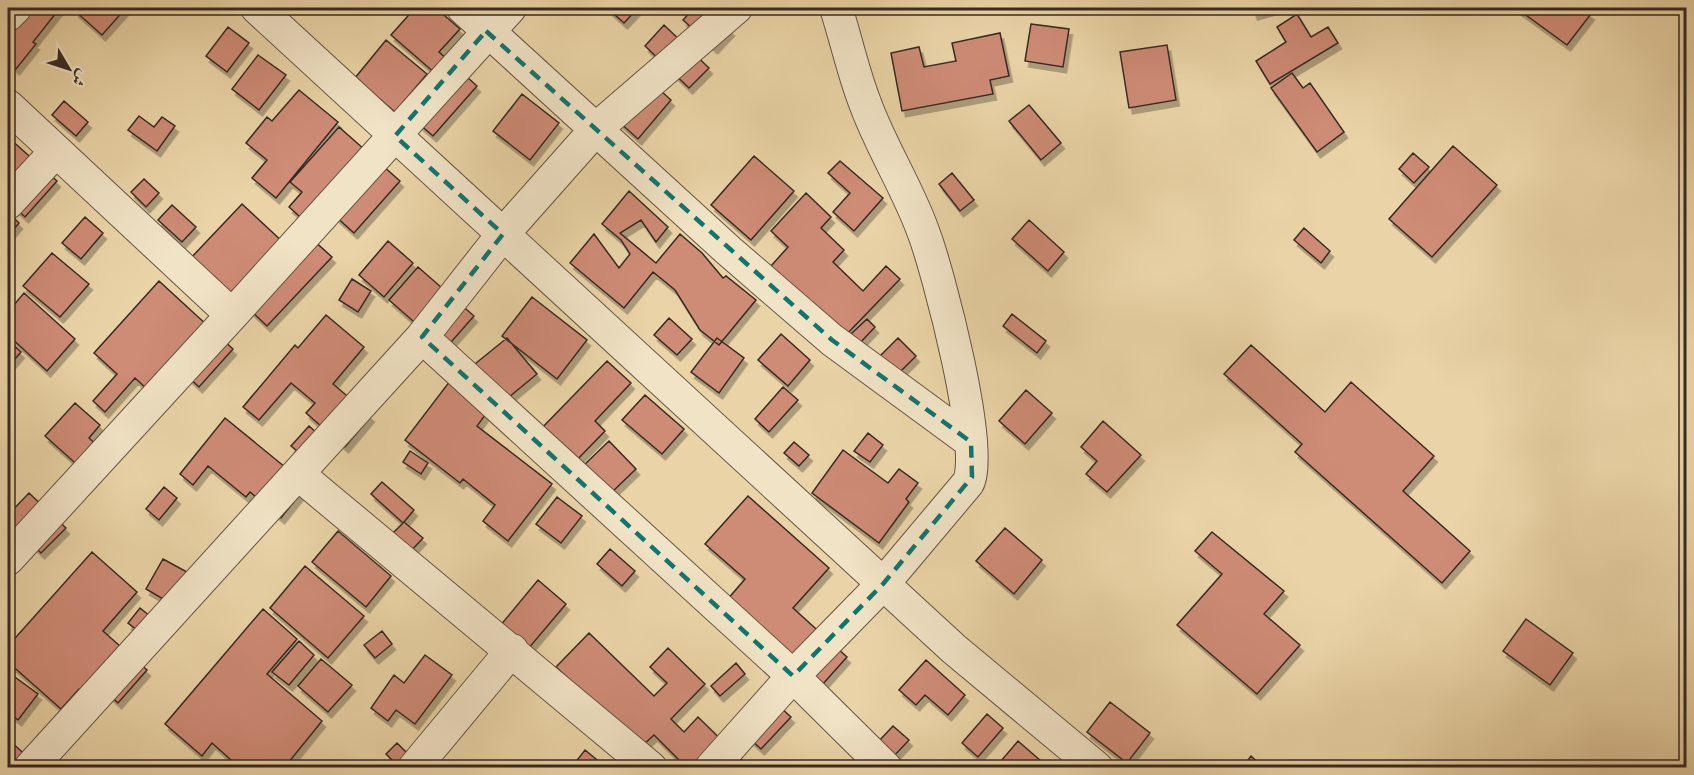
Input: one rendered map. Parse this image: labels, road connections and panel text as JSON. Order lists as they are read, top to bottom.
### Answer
{
  "north": "bottom right"
}
